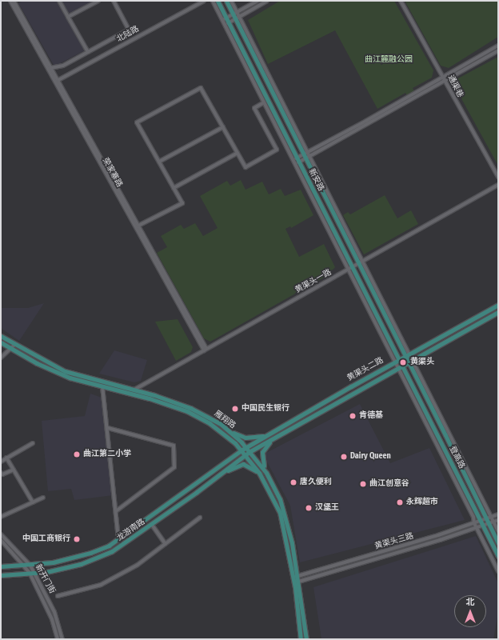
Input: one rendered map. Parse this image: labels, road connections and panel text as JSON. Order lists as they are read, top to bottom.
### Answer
{
  "streets": {
    "main road": [
      "新安路",
      "黄渠头二路",
      "雁翔路",
      "登高路",
      "龙游南路"
    ],
    "street": [
      "北陆路",
      "通渠巷",
      "荣家寨路",
      "黄渠头一路",
      "黄渠头三路",
      "新开门街"
    ]
  },
  "crossings": [
    ["北陆路", "荣家寨路"],
    ["荣家寨路", "黄渠头一路"],
    ["新安路", "黄渠头一路"],
    ["新安路", "黄渠头二路"],
    ["新安路", "登高路"],
    ["黄渠头一路", "雁翔路"],
    ["黄渠头二路", "雁翔路"],
    ["黄渠头二路", "登高路"],
    ["黄渠头二路", "龙游南路"],
    ["雁翔路", "龙游南路"],
    ["雁翔路", "黄渠头三路"],
    ["登高路", "黄渠头三路"],
    ["龙游南路", "新开门街"]
  ],
  "parks": ["曲江麓融公园"],
  "places": [
    "黄渠头",
    "中国民生银行",
    "肯德基",
    "曲江第二小学",
    "Dairy Queen",
    "唐久便利",
    "曲江创意谷",
    "永辉超市",
    "汉堡王",
    "中国工商银行"
  ],
  "north": "top"
}
